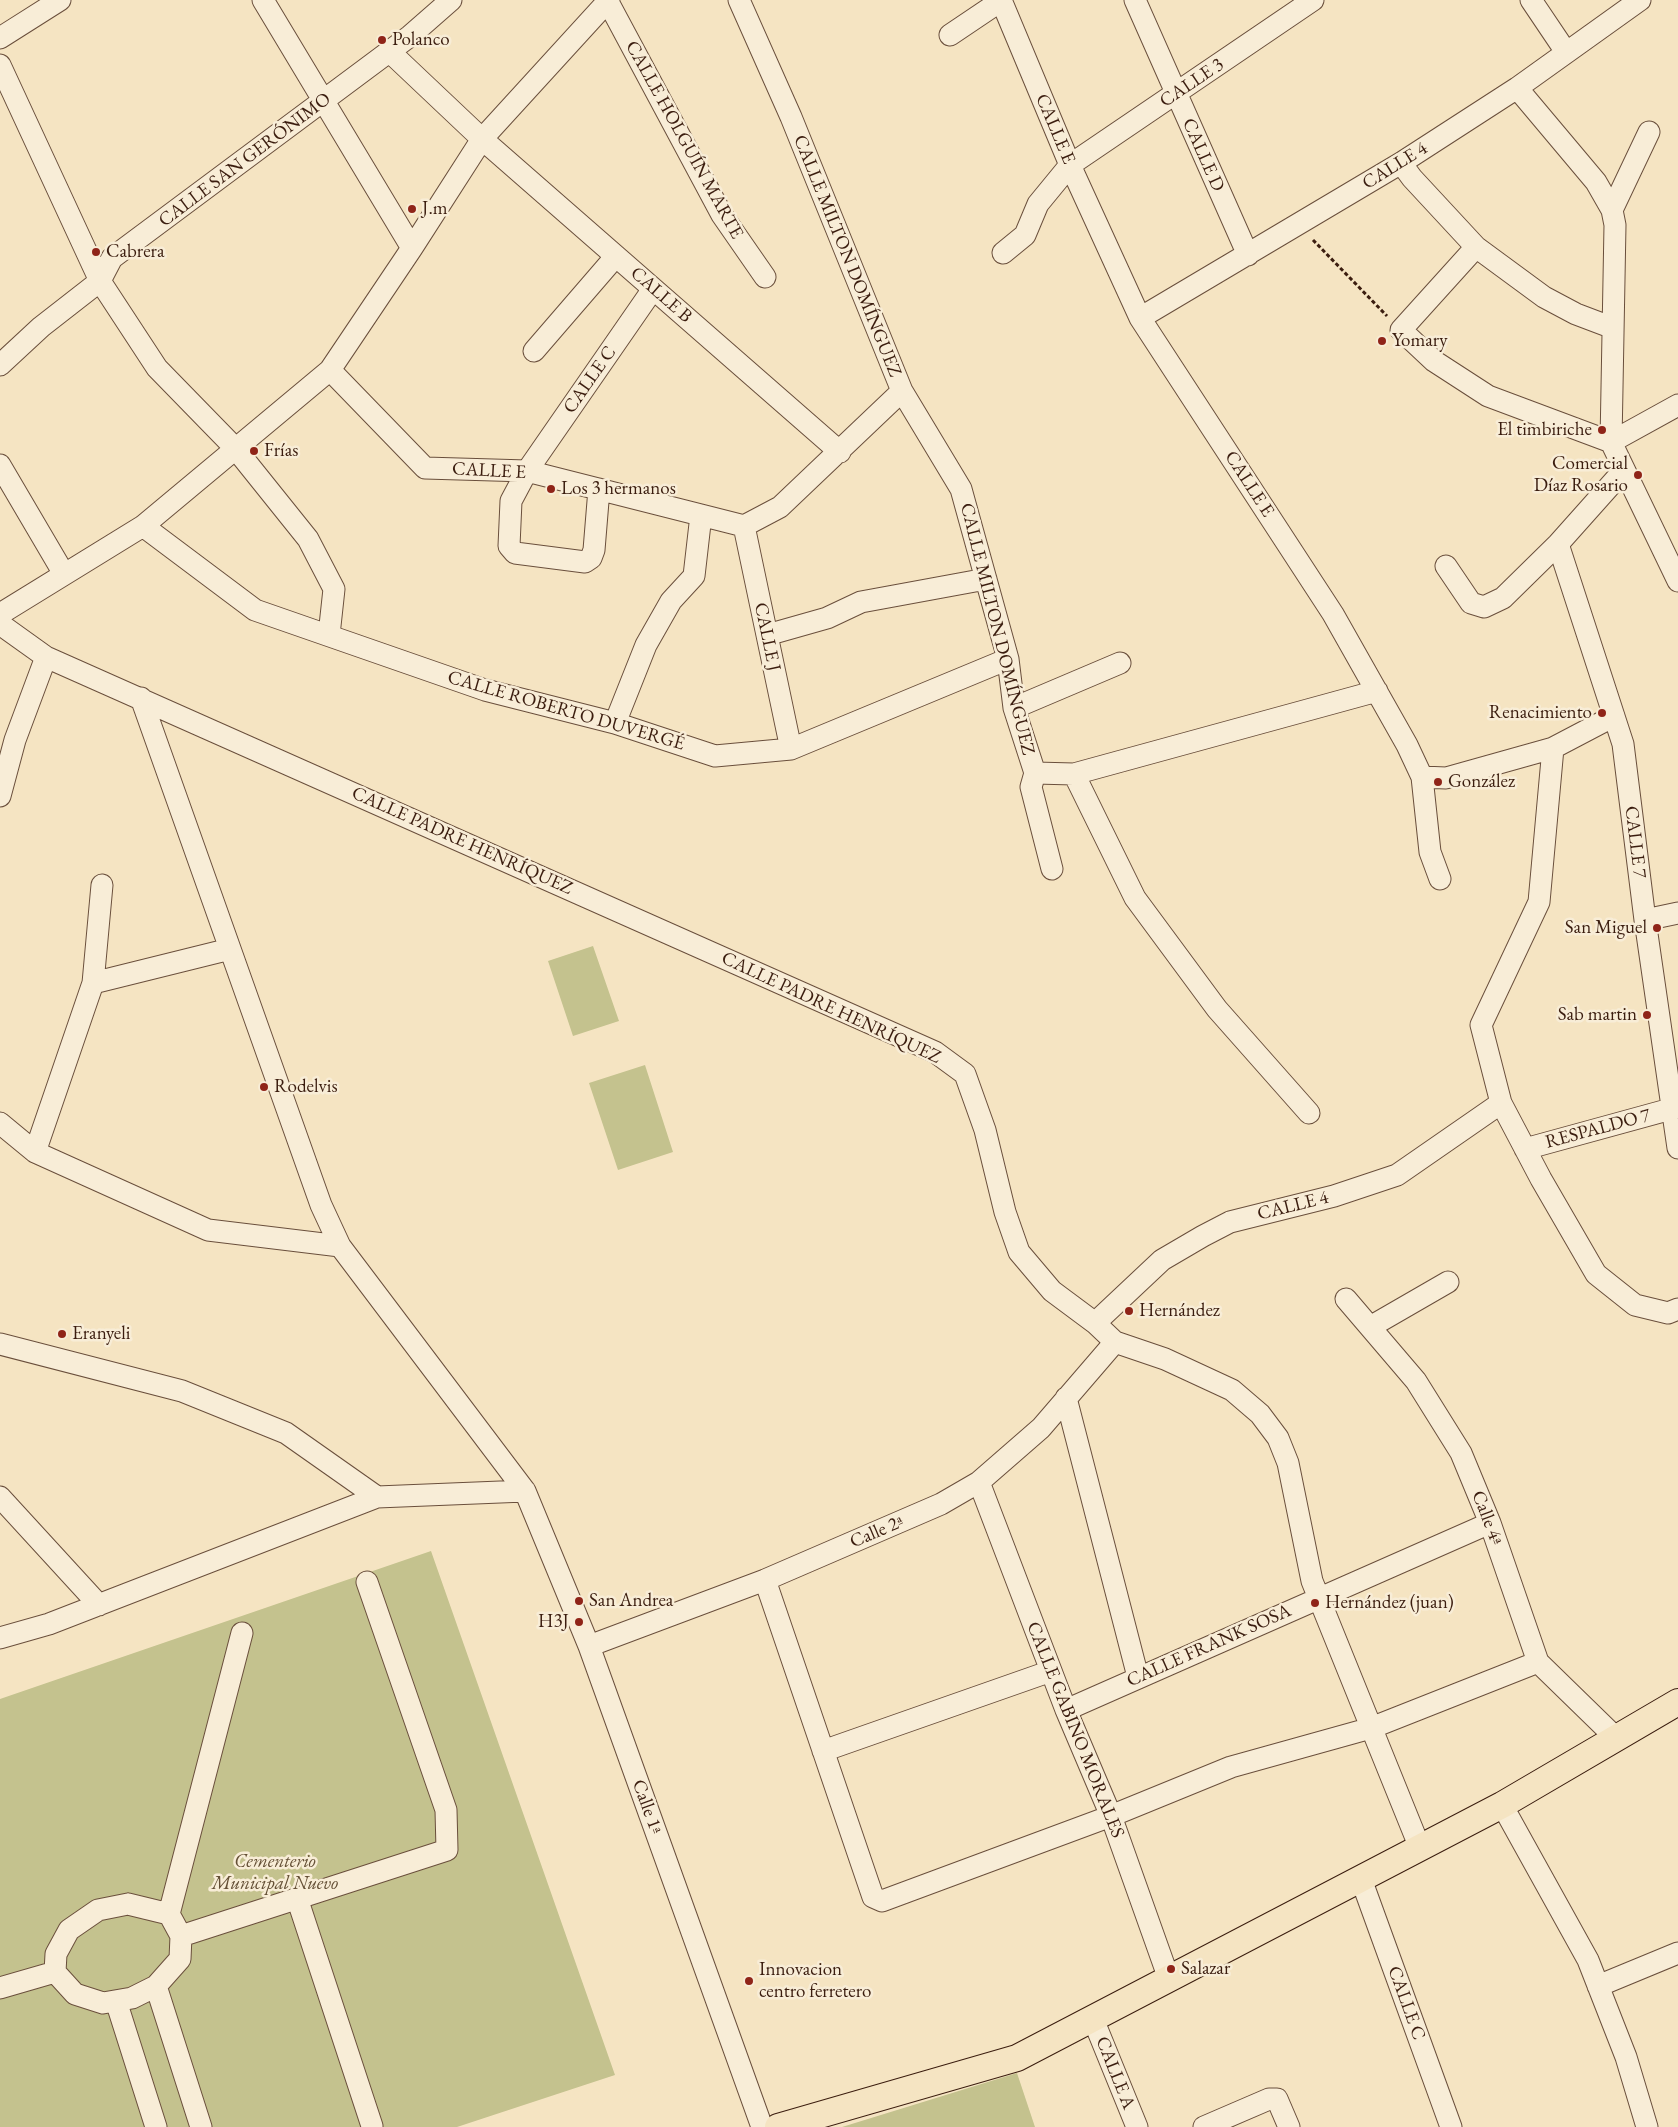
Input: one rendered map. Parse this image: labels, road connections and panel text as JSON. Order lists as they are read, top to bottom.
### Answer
{
  "streets": {
    "street": [
      "CALLE 3",
      "CALLE E",
      "CALLE HOLGUÍN MARTE",
      "CALLE D",
      "CALLE SAN GERÓNIMO",
      "CALLE 4",
      "CALLE MILTON DOMÍNGUEZ",
      "CALLE B",
      "CALLE C",
      "CALLE J",
      "CALLE ROBERTO DUVERGÉ",
      "CALLE PADRE HENRÍQUEZ",
      "CALLE 7",
      "RESPALDO 7",
      "Calle 4ª",
      "Calle 2ª",
      "CALLE FRANK SOSA",
      "CALLE GABINO MORALES",
      "Calle 1ª",
      "CALLE A"
    ]
  },
  "crossings": [
    ["CALLE 3", "CALLE E"],
    ["CALLE 3", "CALLE D"],
    ["CALLE E", "CALLE 4"],
    ["CALLE E", "CALLE MILTON DOMÍNGUEZ"],
    ["CALLE E", "CALLE C"],
    ["CALLE E", "CALLE J"],
    ["CALLE D", "CALLE 4"],
    ["CALLE SAN GERÓNIMO", "CALLE B"],
    ["CALLE 4", "CALLE PADRE HENRÍQUEZ"],
    ["CALLE MILTON DOMÍNGUEZ", "CALLE ROBERTO DUVERGÉ"],
    ["CALLE B", "CALLE C"],
    ["CALLE J", "CALLE ROBERTO DUVERGÉ"],
    ["CALLE PADRE HENRÍQUEZ", "Calle 2ª"],
    ["CALLE PADRE HENRÍQUEZ", "CALLE FRANK SOSA"],
    ["CALLE PADRE HENRÍQUEZ", "Calle 1ª"],
    ["CALLE 7", "RESPALDO 7"],
    ["Calle 4ª", "CALLE FRANK SOSA"],
    ["Calle 2ª", "CALLE GABINO MORALES"],
    ["Calle 2ª", "Calle 1ª"],
    ["CALLE FRANK SOSA", "CALLE GABINO MORALES"]
  ],
  "parks": ["Cementerio Municipal Nuevo"],
  "places": [
    "Polanco",
    "J.m",
    "Cabrera",
    "Yomary",
    "El timbiriche",
    "Frías",
    "Comercial Díaz Rosario",
    "Los 3 hermanos",
    "Renacimiento",
    "González",
    "San Miguel",
    "Sab martin",
    "Rodelvis",
    "Hernández",
    "Eranyeli",
    "San Andrea",
    "Hernández (juan)",
    "H3J",
    "Salazar",
    "Innovacion centro ferretero"
  ]
}
